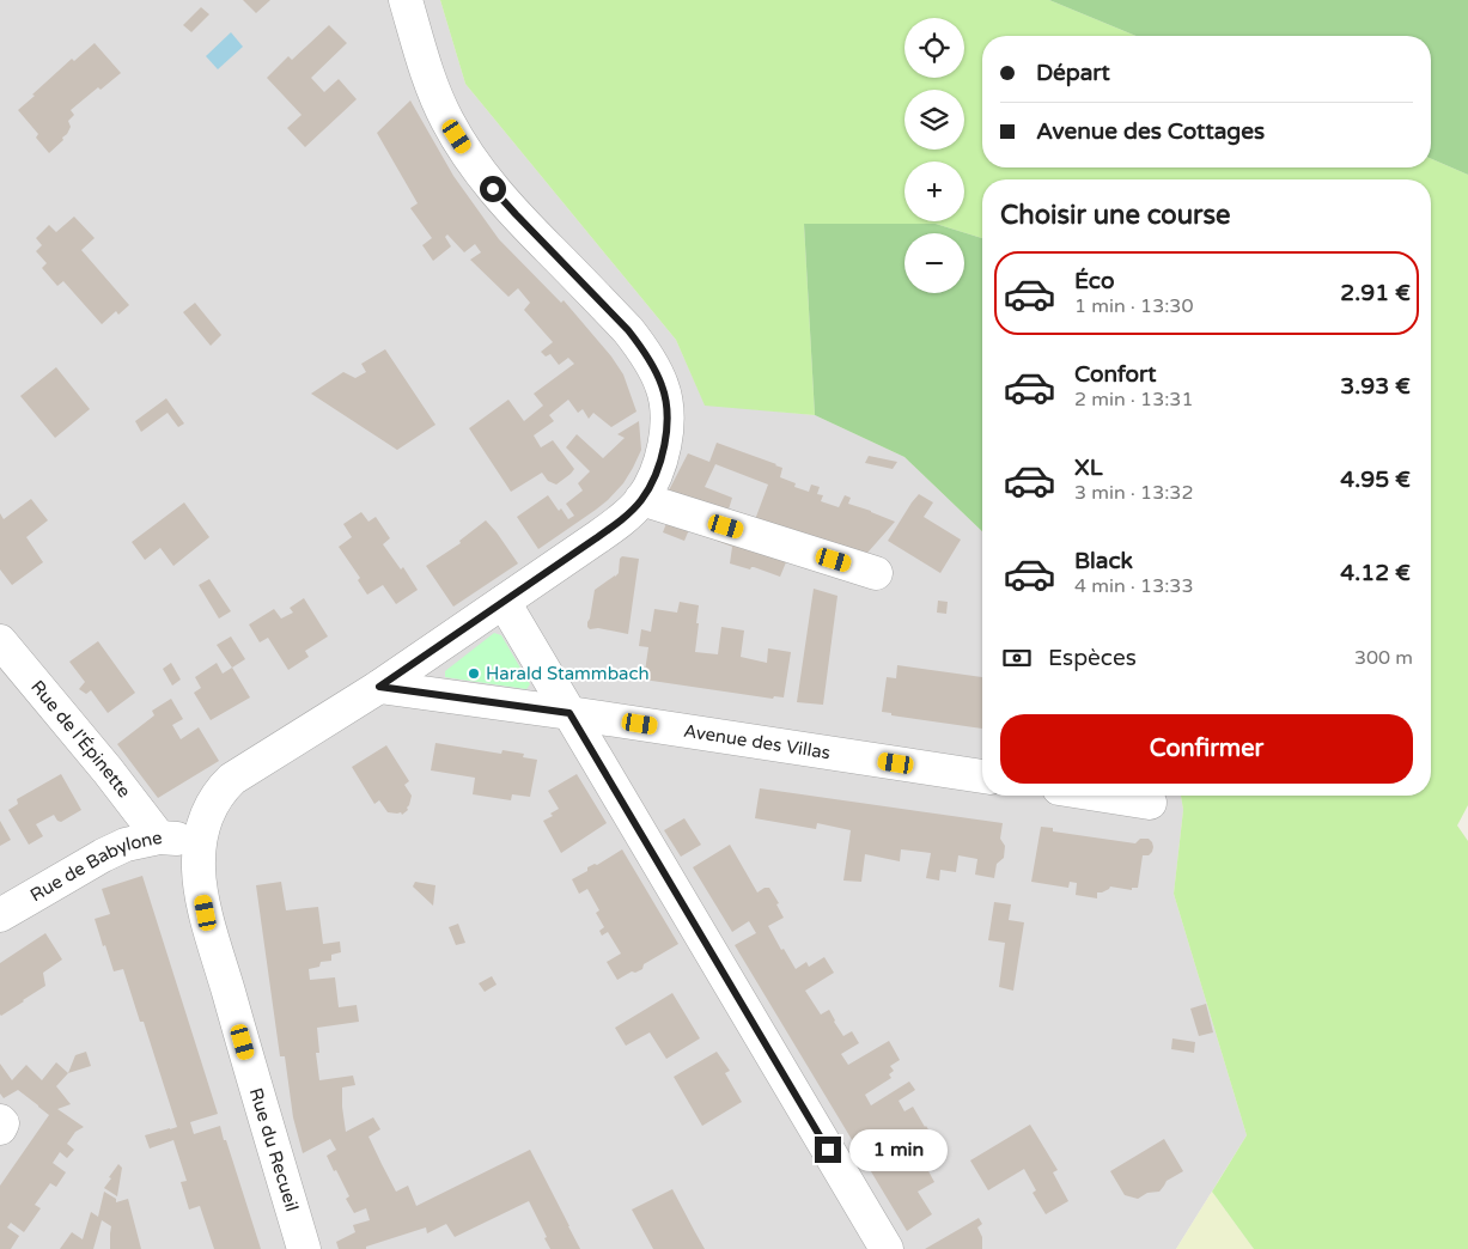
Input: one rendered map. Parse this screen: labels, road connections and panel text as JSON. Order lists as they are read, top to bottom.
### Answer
{
  "streets": {
    "street": [
      "Rue de l'Épinette",
      "Avenue des Villas",
      "Rue de Babylone",
      "Rue du Recueil"
    ]
  },
  "crossings": [
    ["Rue de l'Épinette", "Rue de Babylone"],
    ["Avenue des Villas", "Rue du Recueil"],
    ["Rue de Babylone", "Rue du Recueil"]
  ],
  "places": ["Harald Stammbach"],
  "page": {
    "map_buttons": ["+", "−"],
    "banner": ["Départ", "Avenue des Cottages"],
    "heading": "Choisir une course",
    "list": [
      {
        "name": "Éco",
        "note": "1 min · 13:30",
        "value": "2.91 €"
      },
      {
        "name": "Confort",
        "note": "2 min · 13:31",
        "value": "3.93 €"
      },
      {
        "name": "XL",
        "note": "3 min · 13:32",
        "value": "4.95 €"
      },
      {
        "name": "Black",
        "note": "4 min · 13:33",
        "value": "4.12 €"
      }
    ],
    "pay": ["Espèces", "300 m"],
    "buttons": "Confirmer",
    "bubble": "1 min"
  }
}
